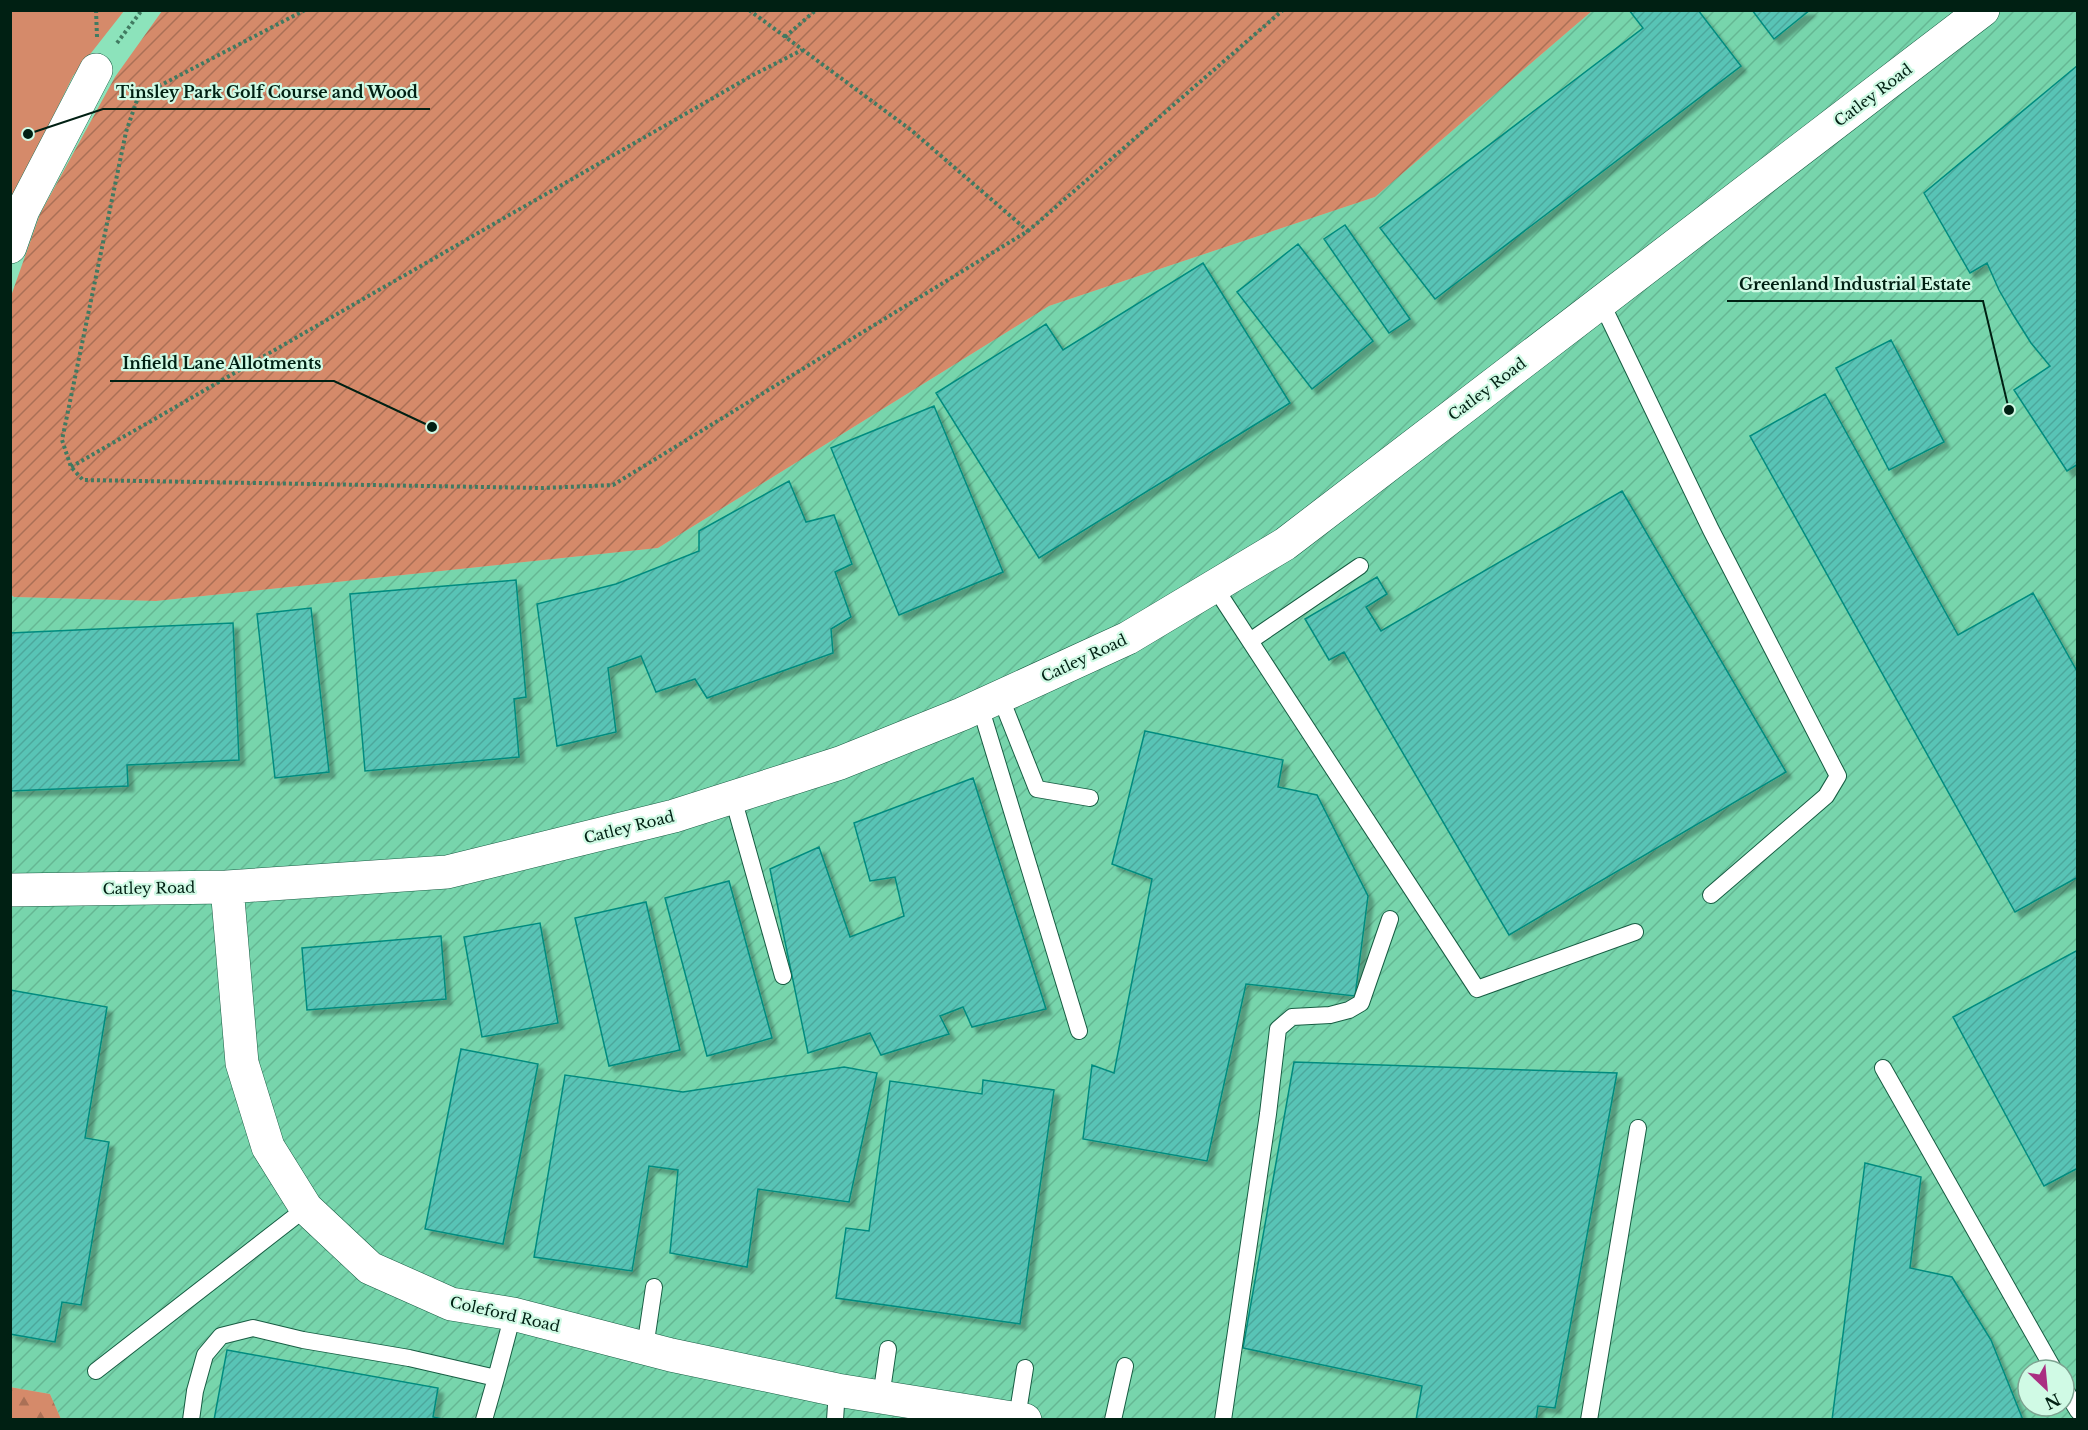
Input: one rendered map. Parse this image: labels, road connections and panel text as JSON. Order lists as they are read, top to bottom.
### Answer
{
  "streets": {
    "street": ["Catley Road", "Coleford Road"]
  },
  "crossings": [
    ["Catley Road", "Coleford Road"]
  ],
  "places": ["Tinsley Park Golf Course and Wood", "Greenland Industrial Estate", "Infield Lane Allotments"],
  "north": "bottom right"
}
